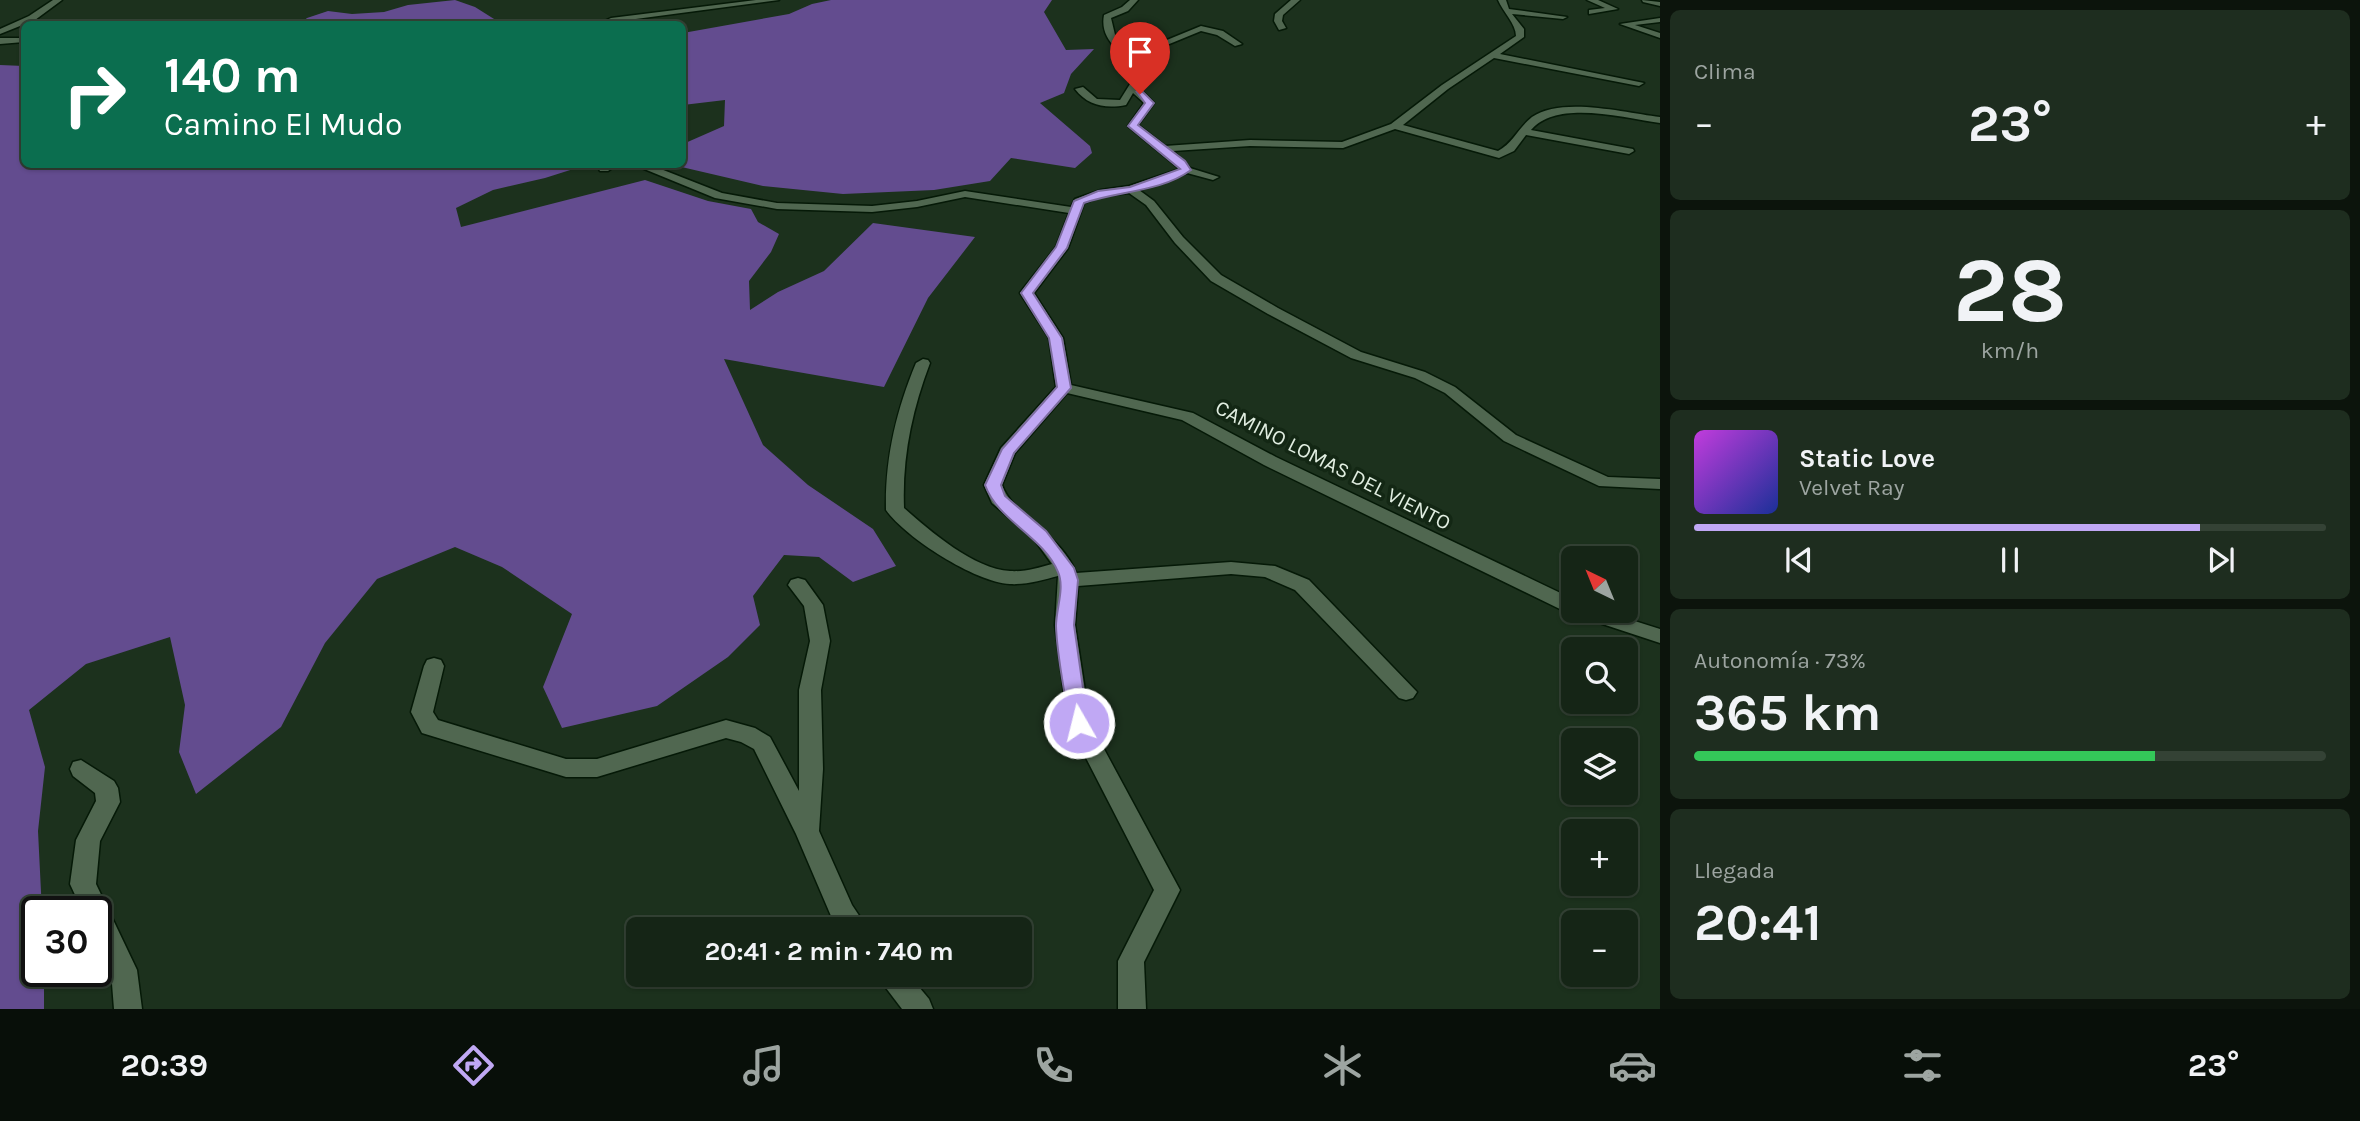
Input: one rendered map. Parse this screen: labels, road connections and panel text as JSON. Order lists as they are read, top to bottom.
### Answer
{
  "streets": {
    "street": ["CAMINO LOMAS DEL VIENTO"]
  },
  "north": "top left",
  "page": {
    "tile": [
      "Clima",
      ["28", "km/h"],
      ["Autonomía · 73%", "365 km"],
      ["Llegada", "20:41"]
    ],
    "turn": ["140 m", "Camino El Mudo"],
    "heat": ["−", "23°", "+"],
    "song": ["Static Love", "Velvet Ray"],
    "map_buttons": ["+", "−"],
    "limit": "30",
    "trip": "20:41 · 2 min · 740 m",
    "tabs": ["20:39", "23°"]
  }
}
